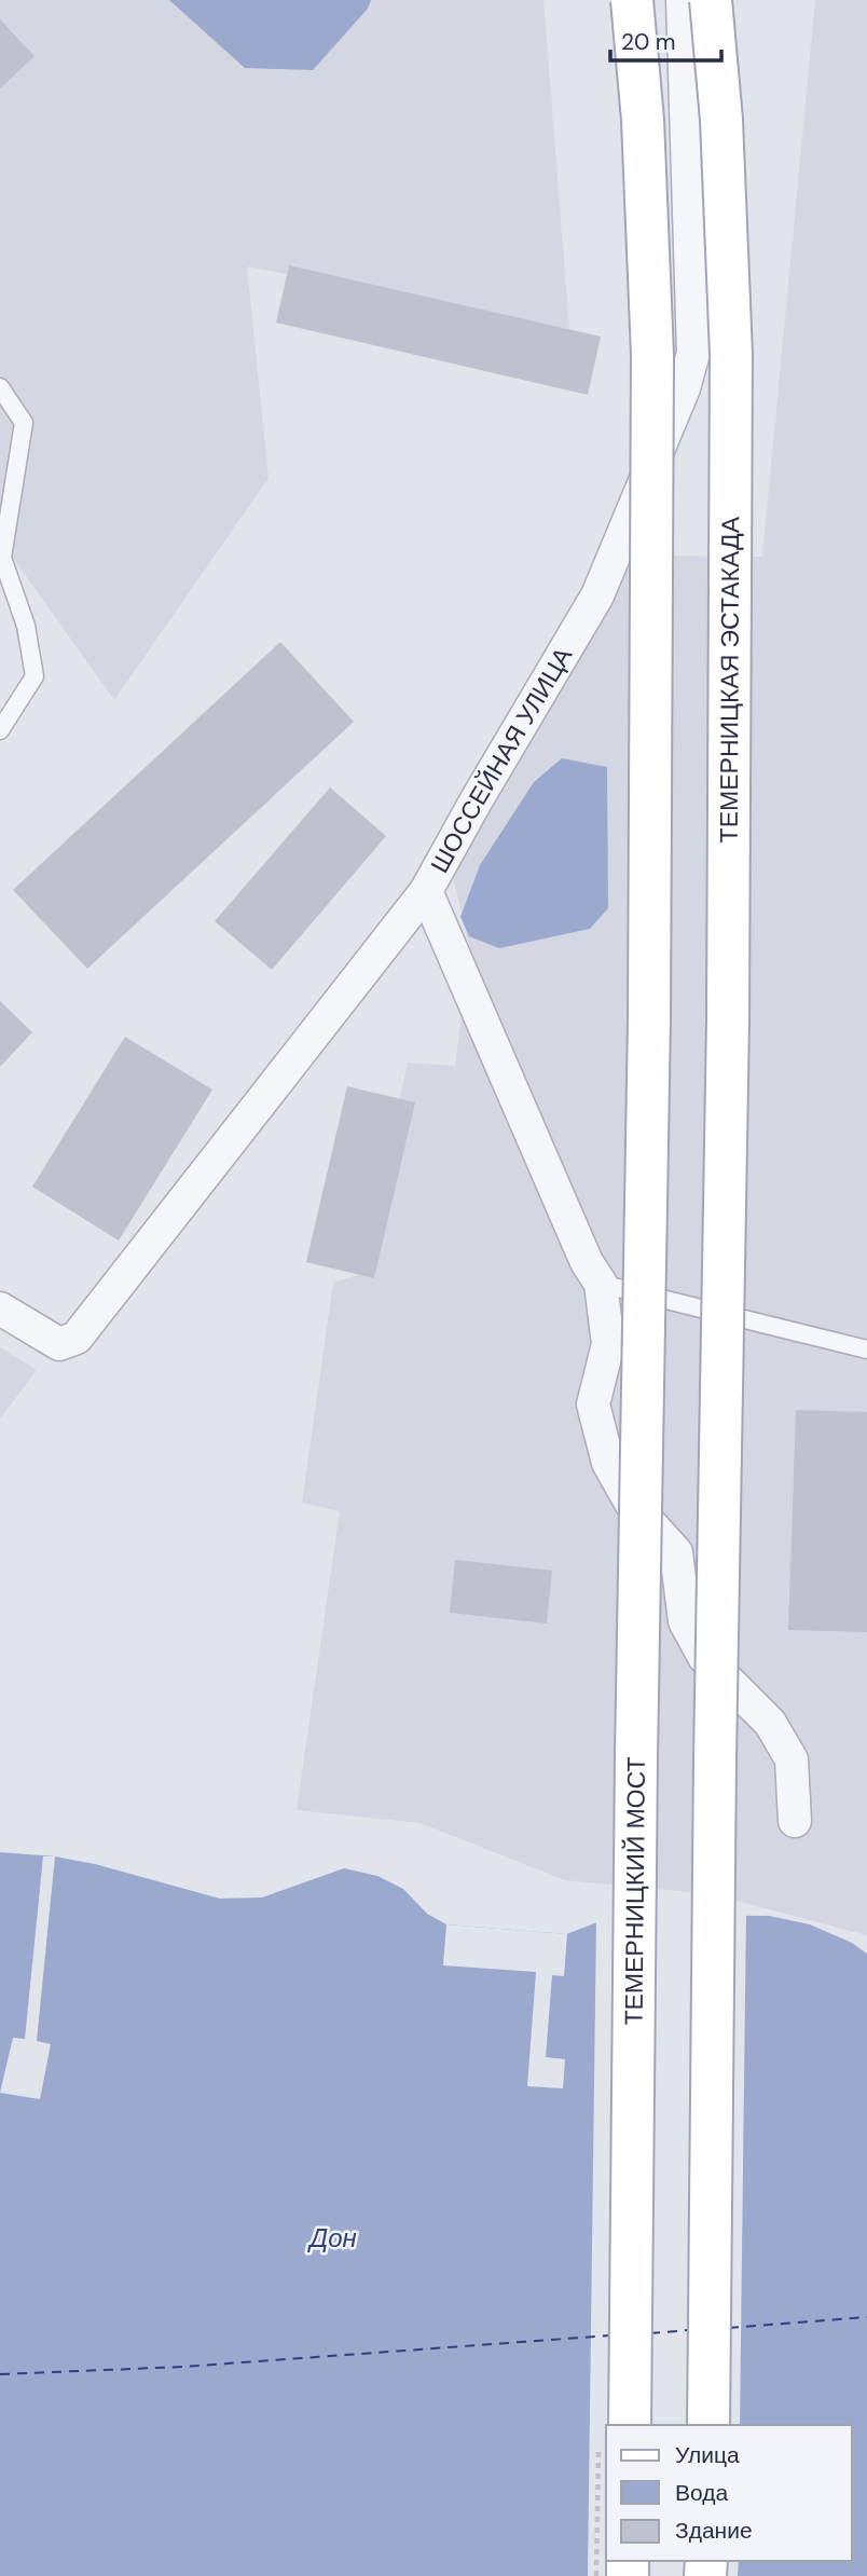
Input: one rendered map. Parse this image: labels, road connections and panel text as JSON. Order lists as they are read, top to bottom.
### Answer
{
  "streets": {
    "main road": ["ТЕМЕРНИЦКАЯ ЭСТАКАДА", "ТЕМЕРНИЦКИЙ МОСТ"],
    "street": ["ШОССЕЙНАЯ УЛИЦА"]
  },
  "water": ["Дон"],
  "legend": ["Улица", "Вода", "Здание"],
  "scale_bar": "20 m"
}
